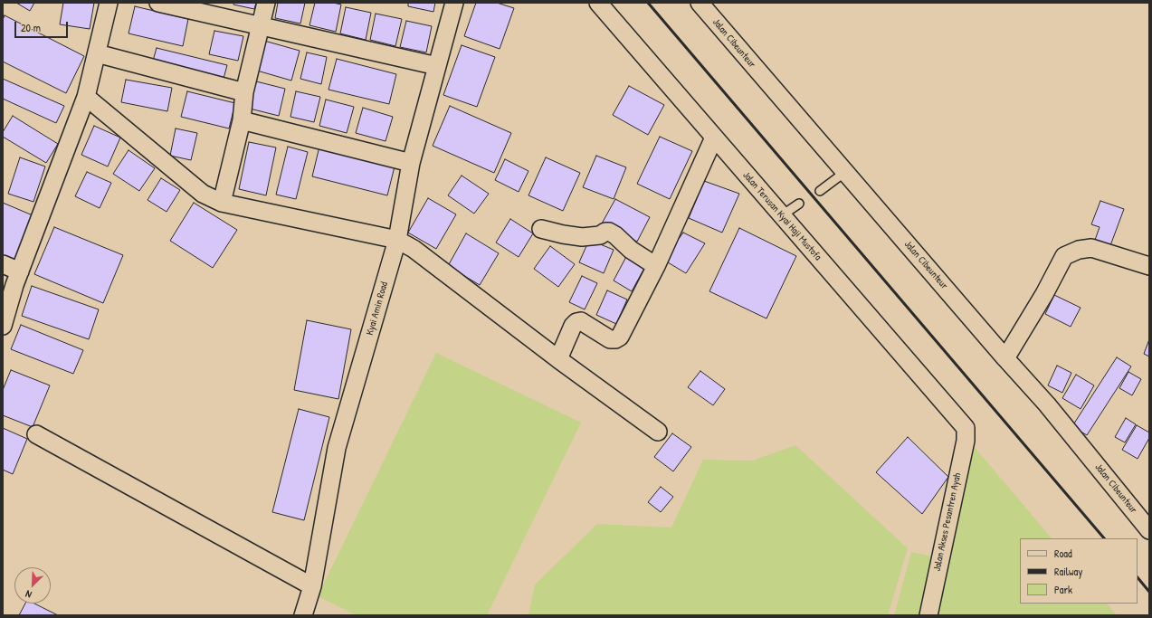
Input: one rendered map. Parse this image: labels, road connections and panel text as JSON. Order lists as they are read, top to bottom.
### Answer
{
  "streets": {
    "street": [
      "Jalan Cibeunteur",
      "Jalan Terusan Kyai Haji Mustofa",
      "Kyai Amin Road",
      "Jalan Akses Pesantren Ayah"
    ]
  },
  "crossings": [
    ["Jalan Terusan Kyai Haji Mustofa", "Jalan Akses Pesantren Ayah"]
  ],
  "legend": ["Road", "Railway", "Park"],
  "scale_bar": "20 m",
  "north": "bottom left"
}
